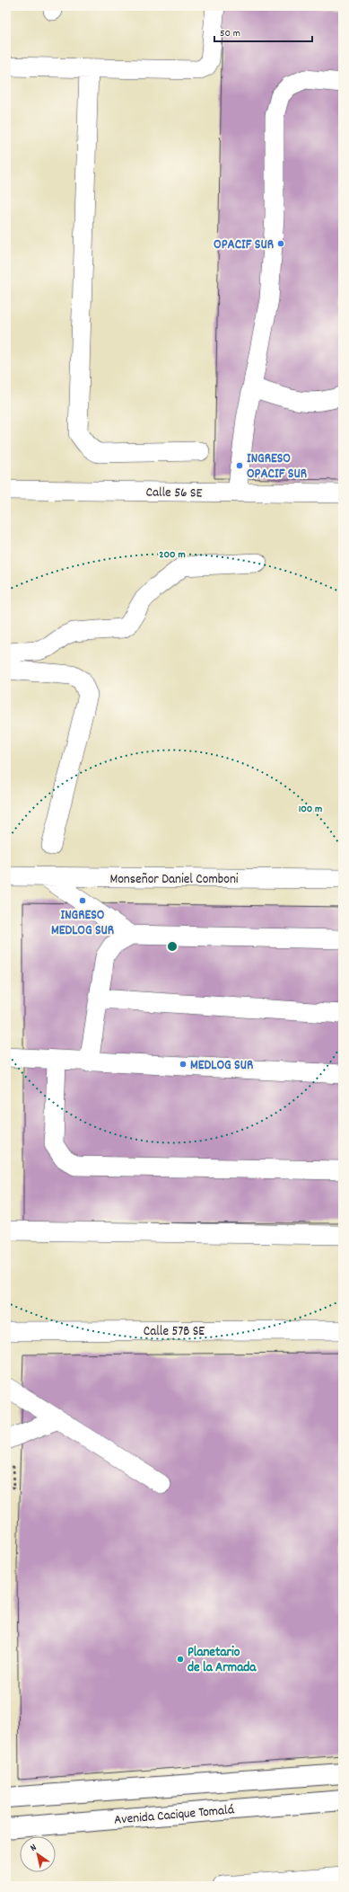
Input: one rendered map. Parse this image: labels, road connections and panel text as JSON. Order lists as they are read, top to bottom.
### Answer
{
  "streets": {
    "main road": ["Avenida Cacique Tomalá"],
    "street": ["Calle 56 SE", "Monseñor Daniel Comboni", "Calle 57B SE"]
  },
  "places": [
    "OPACIF SUR",
    "INGRESO OPACIF SUR",
    "INGRESO MEDLOG SUR",
    "MEDLOG SUR",
    "Planetario de la Armada"
  ],
  "scale_bar": "50 m",
  "north": "top left",
  "rings": ["200 m", "100 m"]
}
